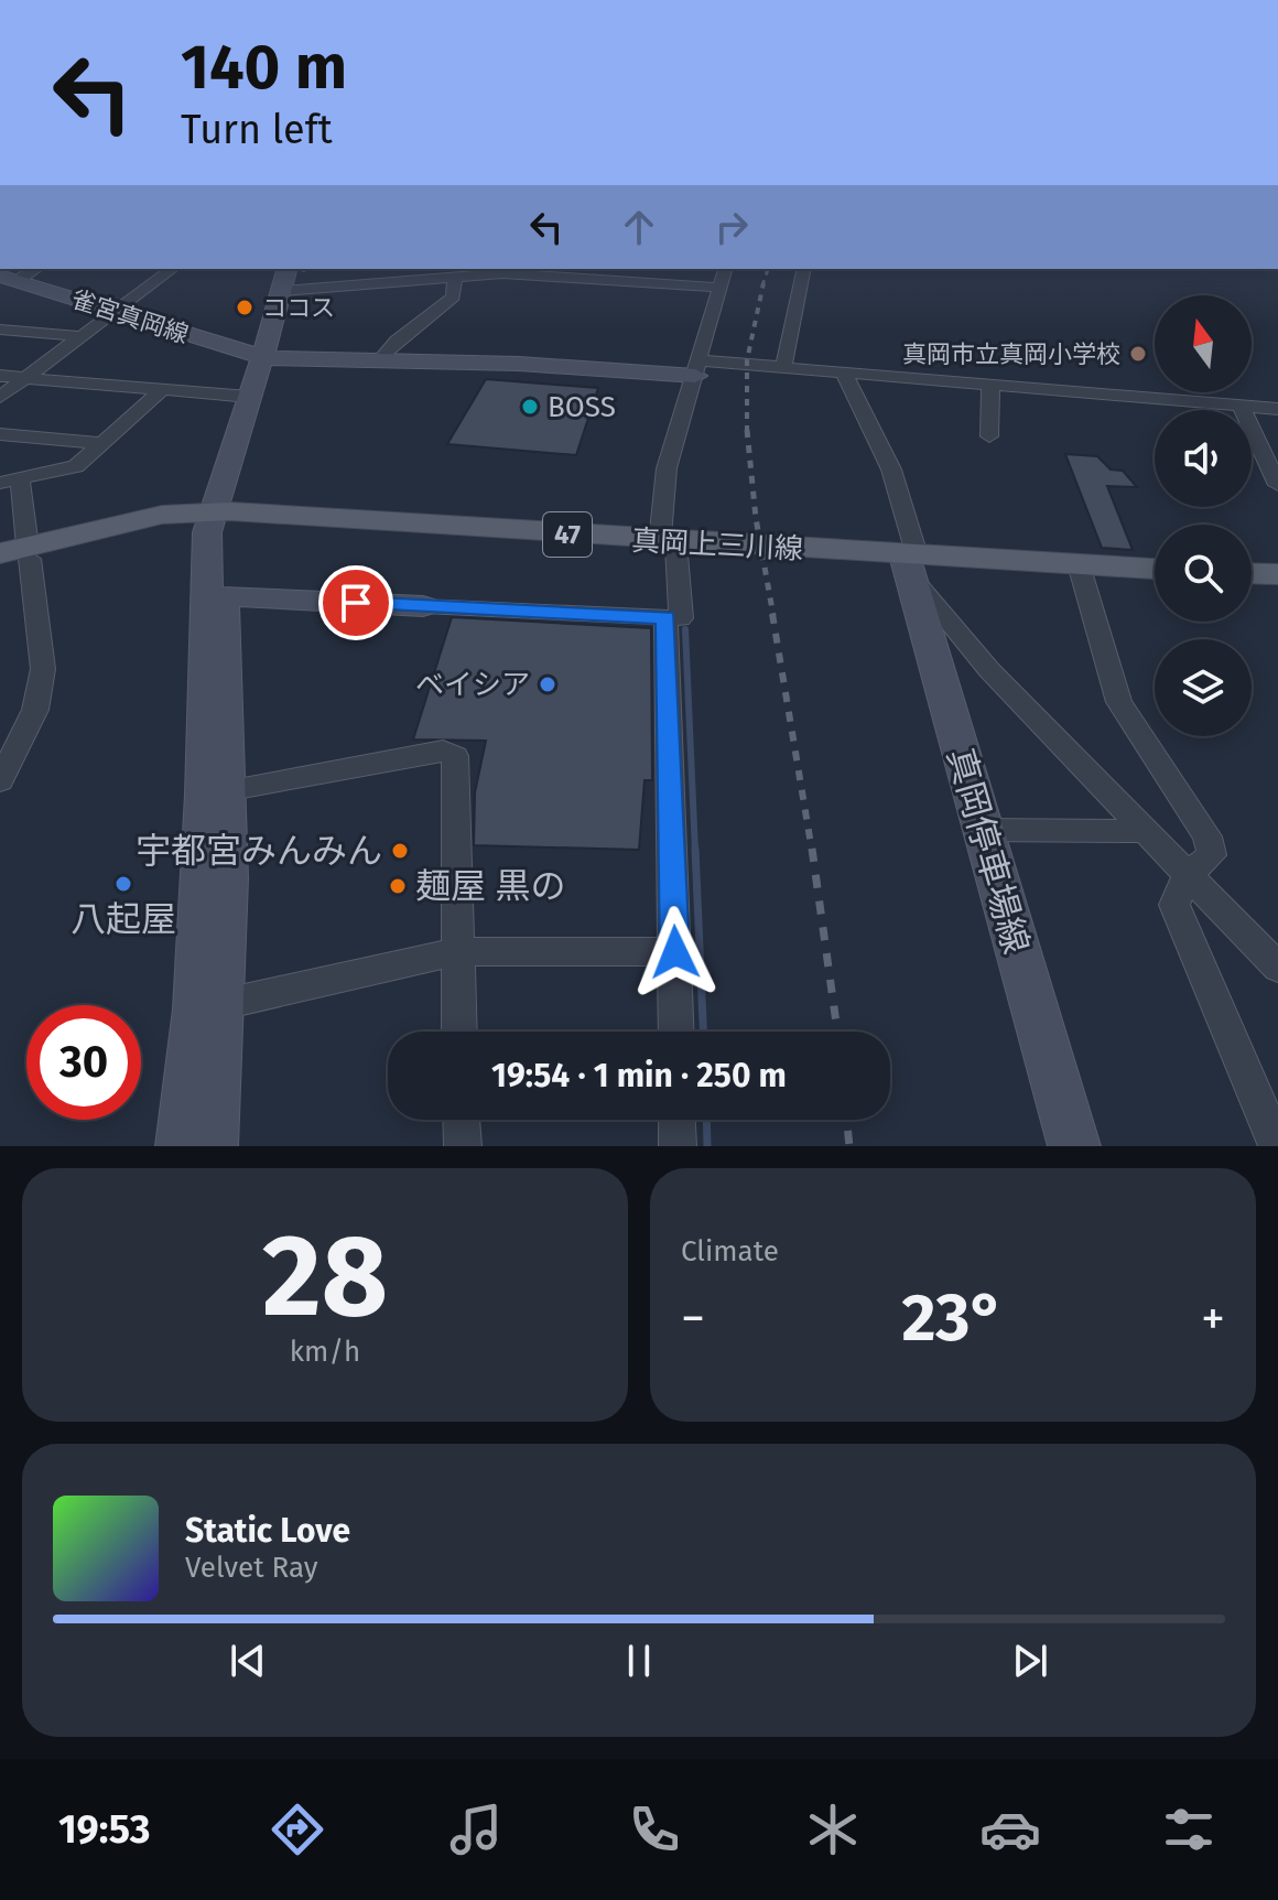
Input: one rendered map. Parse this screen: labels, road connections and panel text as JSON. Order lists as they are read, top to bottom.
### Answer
{
  "streets": {
    "main road": ["47", "真岡上三川線"],
    "street": ["雀宮真岡線", "真岡停車場線"]
  },
  "crossings": [
    ["真岡上三川線", "真岡停車場線"]
  ],
  "places": [
    "ココス",
    "真岡市立真岡小学校",
    "BOSS",
    "ベイシア",
    "宇都宮みんみん",
    "八起屋",
    "麺屋 黒の"
  ],
  "north": "top",
  "page": {
    "turn": ["140 m", "Turn left"],
    "limit": "30",
    "trip": "19:54 · 1 min · 250 m",
    "tile": [
      ["28", "km/h"],
      "Climate"
    ],
    "heat": ["−", "23°", "+"],
    "song": ["Static Love", "Velvet Ray"],
    "tabs": "19:53"
  }
}
